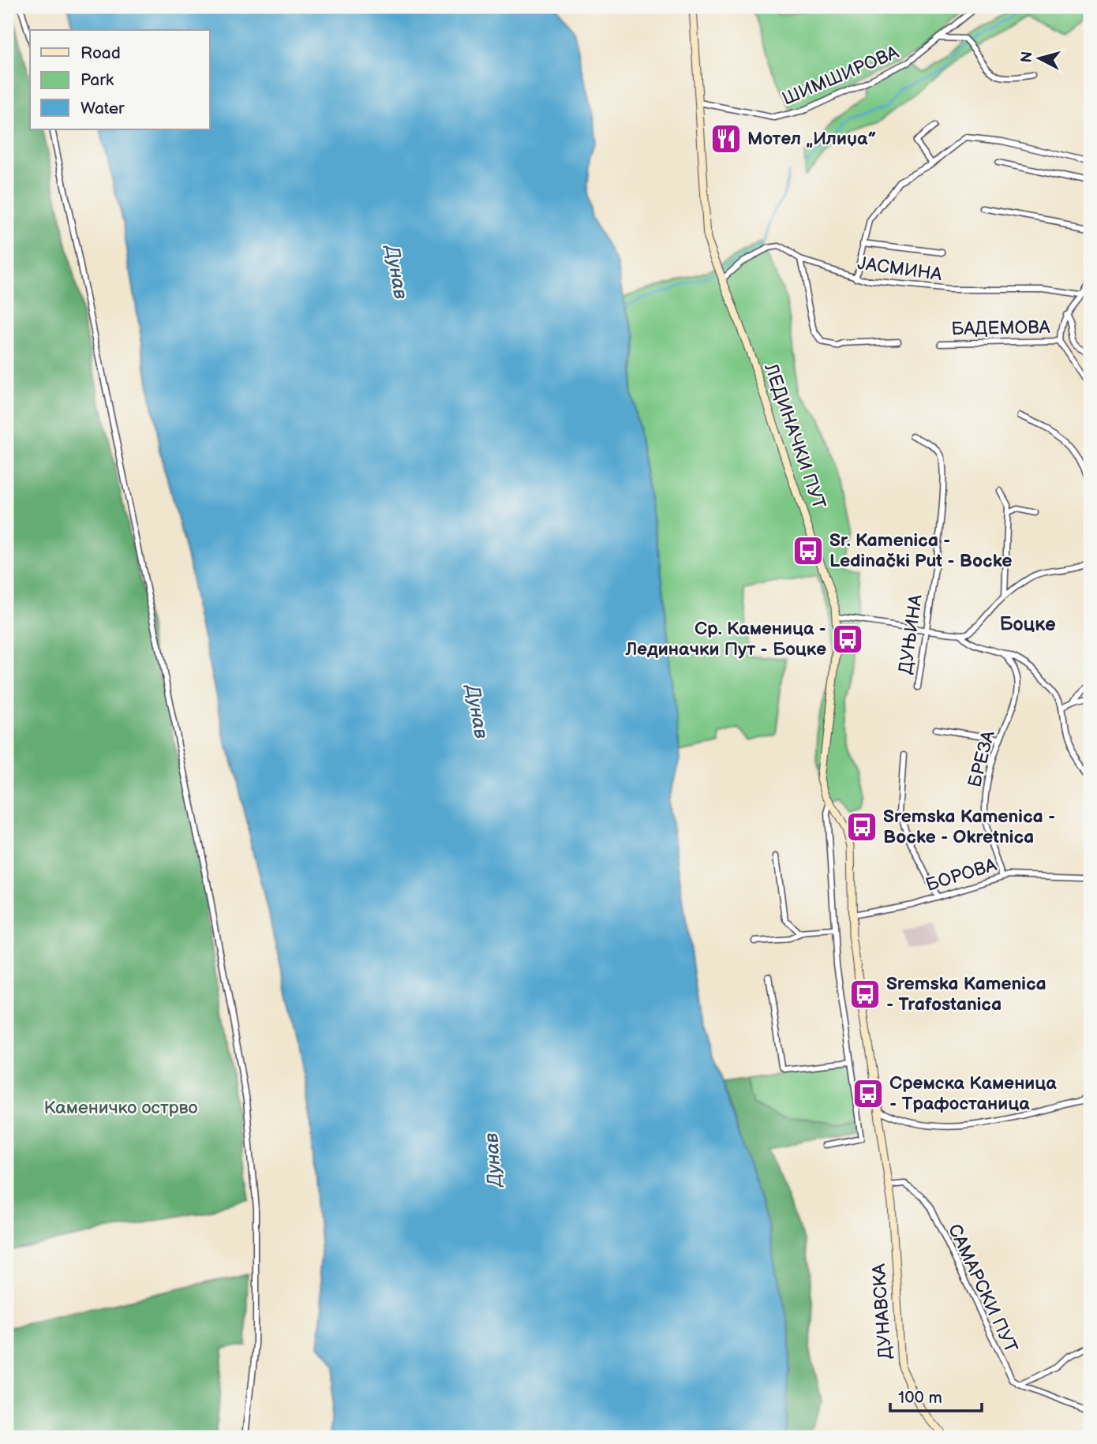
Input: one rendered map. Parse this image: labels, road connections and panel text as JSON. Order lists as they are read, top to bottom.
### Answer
{
  "streets": {
    "main road": ["ЛЕДИНАЧКИ ПУТ", "ДУНАВСКА"],
    "street": [
      "ШИМШИРОВА",
      "ЈАСМИНА",
      "БАДЕМОВА",
      "ДУЊИНА",
      "БРЕЗА",
      "БОРОВА",
      "САМАРСКИ ПУТ"
    ]
  },
  "crossings": [
    ["ШИМШИРОВА", "ЛЕДИНАЧКИ ПУТ"],
    ["ЈАСМИНА", "ЛЕДИНАЧКИ ПУТ"],
    ["ЛЕДИНАЧКИ ПУТ", "БОРОВА"],
    ["ЛЕДИНАЧКИ ПУТ", "САМАРСКИ ПУТ"],
    ["ЛЕДИНАЧКИ ПУТ", "ДУНАВСКА"],
    ["БРЕЗА", "БОРОВА"]
  ],
  "districts": ["Боцке"],
  "water": ["Дунав"],
  "parks": ["Каменичко острво"],
  "places": {
    "restaurant": ["Мотел „Илиџа”"],
    "bus stop": [
      "Sr. Kamenica - Ledinački Put - Bocke",
      "Ср. Каменица - Лединачки Пут - Боцке",
      "Sremska Kamenica - Bocke - Okretnica",
      "Sremska Kamenica - Trafostanica",
      "Сремска Каменица - Трафостаница"
    ]
  },
  "legend": ["Road", "Park", "Water"],
  "scale_bar": "100 m",
  "north": "left"
}
